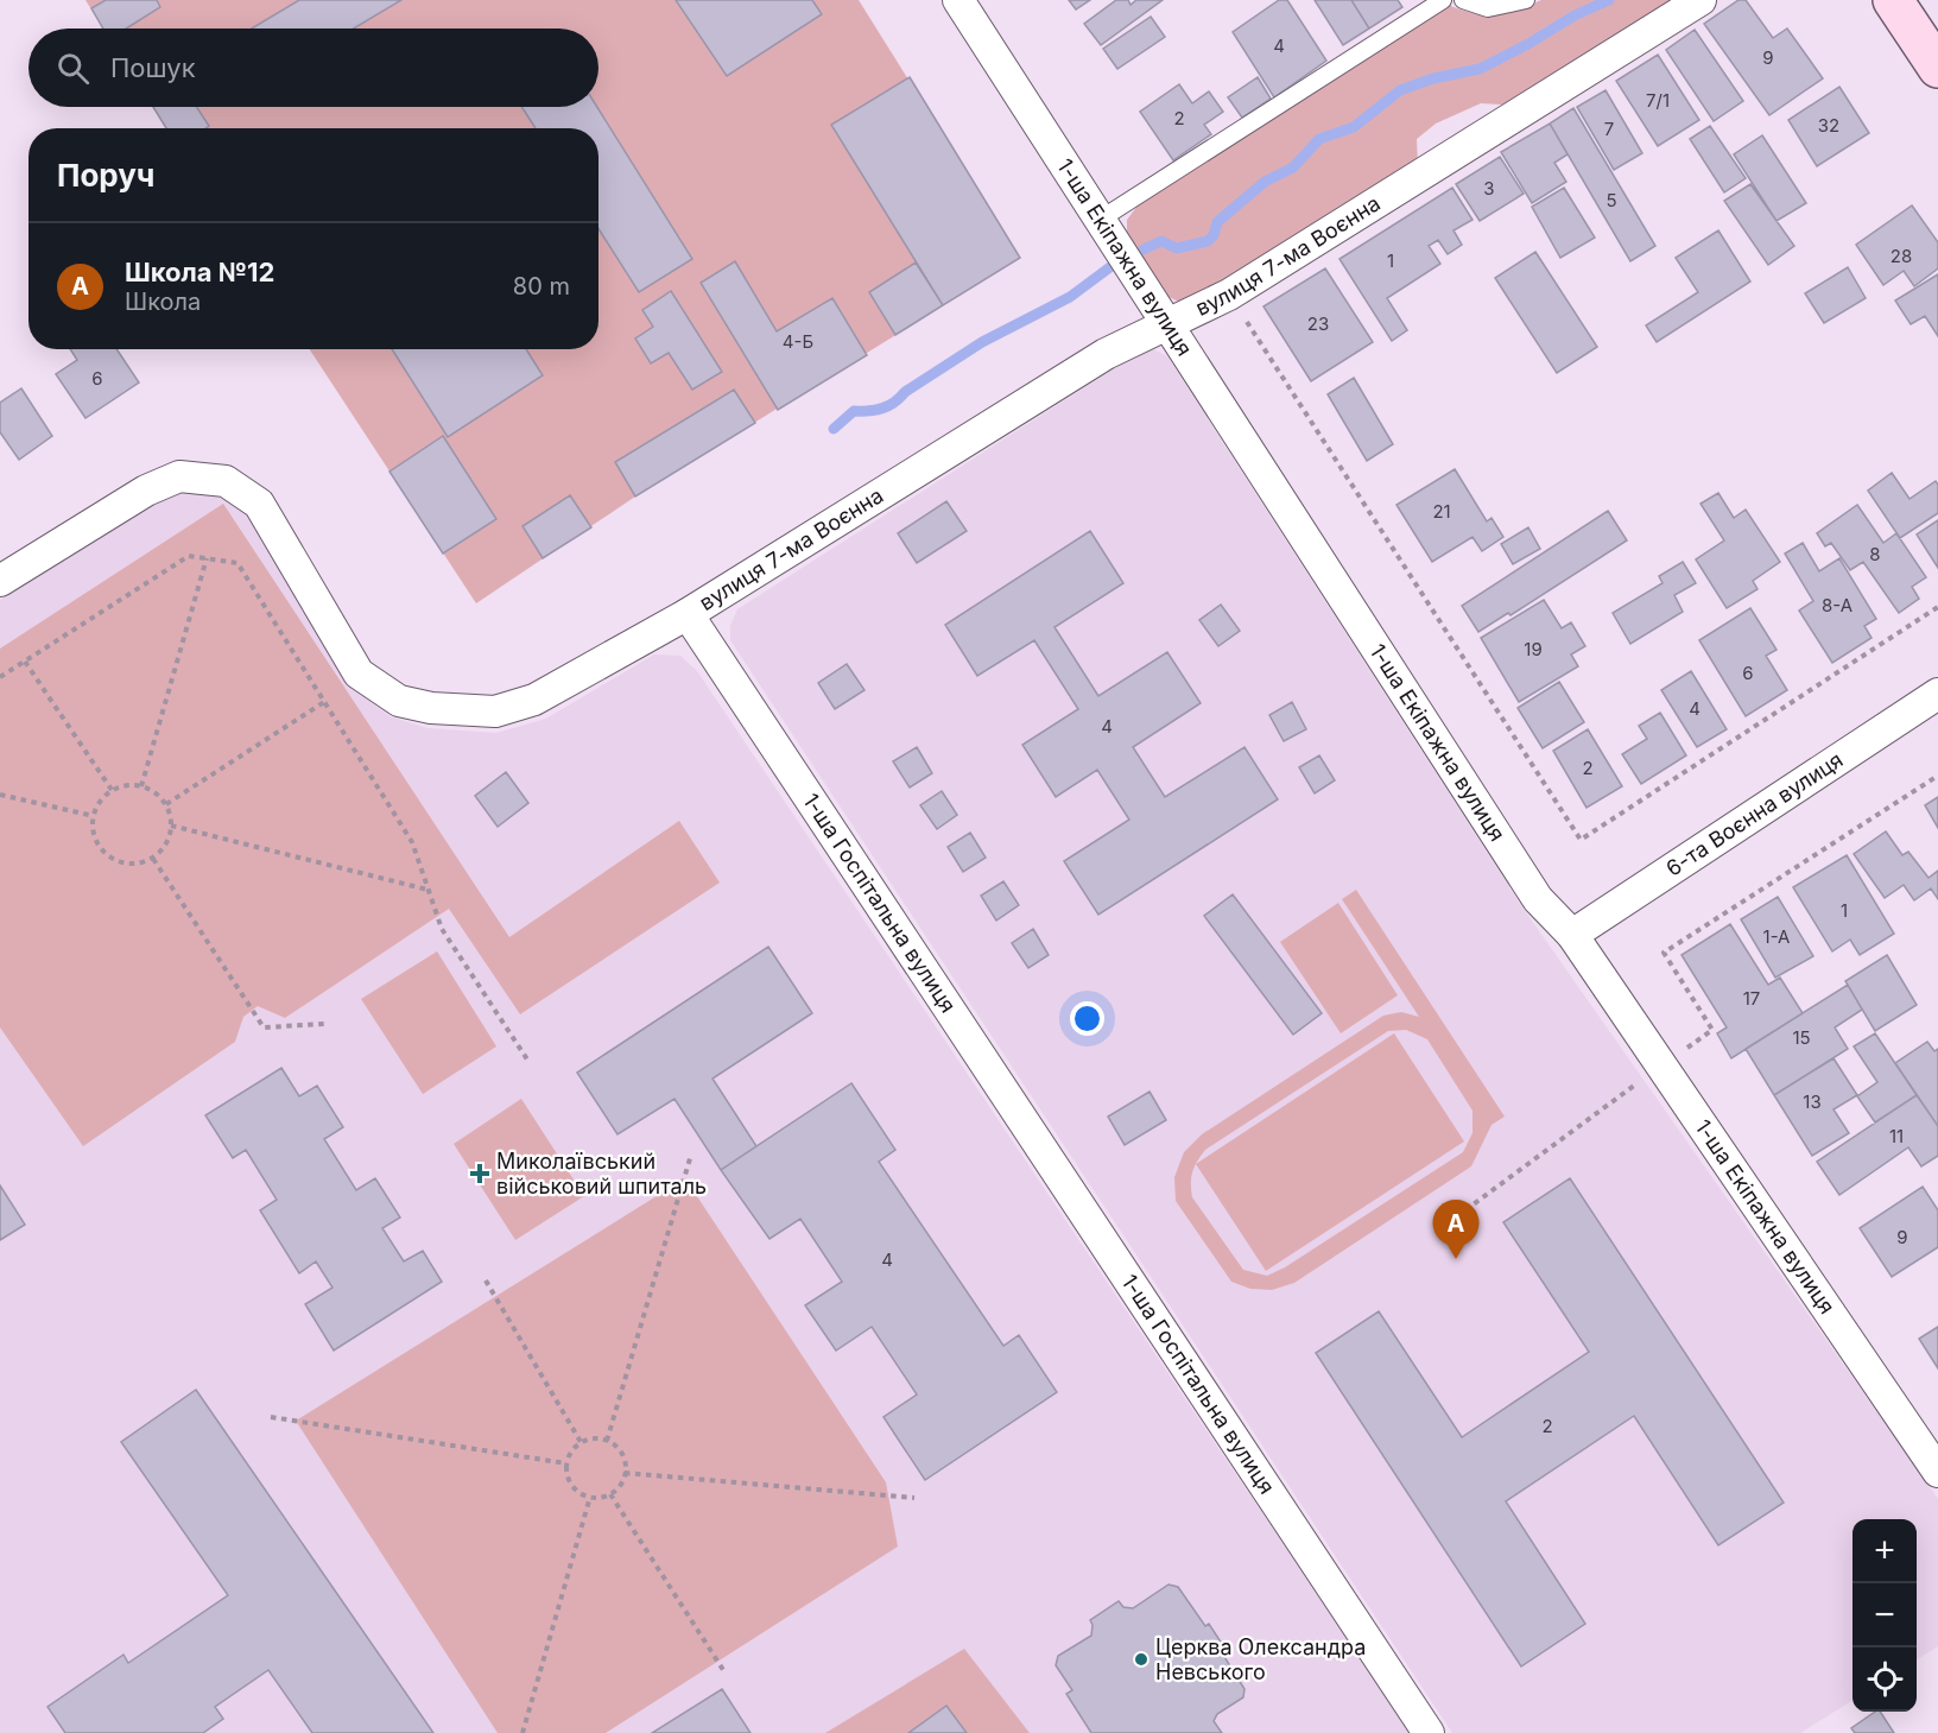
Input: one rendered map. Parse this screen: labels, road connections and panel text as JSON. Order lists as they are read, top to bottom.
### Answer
{
  "streets": {
    "street": [
      "вулиця 7-ма Воєнна",
      "1-ша Екіпажна вулиця",
      "6-та Воєнна вулиця",
      "1-ша Госпітальна вулиця"
    ]
  },
  "crossings": [
    ["вулиця 7-ма Воєнна", "1-ша Екіпажна вулиця"],
    ["вулиця 7-ма Воєнна", "1-ша Госпітальна вулиця"],
    ["1-ша Екіпажна вулиця", "6-та Воєнна вулиця"]
  ],
  "places": {
    "health": ["Миколаївський військовий шпиталь"],
    "other": ["Церква Олександра Невського"]
  },
  "house_numbers": [
    "4",
    "9",
    "7/1",
    "2",
    "32",
    "7",
    "3",
    "5",
    "28",
    "1",
    "23",
    "4-Б",
    "6",
    "21",
    "8",
    "8-А",
    "19",
    "6",
    "4",
    "4",
    "2",
    "1",
    "1-А",
    "17",
    "15",
    "13",
    "11",
    "9",
    "4",
    "2"
  ],
  "page": {
    "search": "Пошук",
    "heading": "Поруч",
    "list": [
      {
        "mark": "A",
        "name": "Школа №12",
        "note": "Школа",
        "value": "80 m"
      }
    ],
    "pins": "A",
    "map_buttons": ["+", "−"]
  }
}
